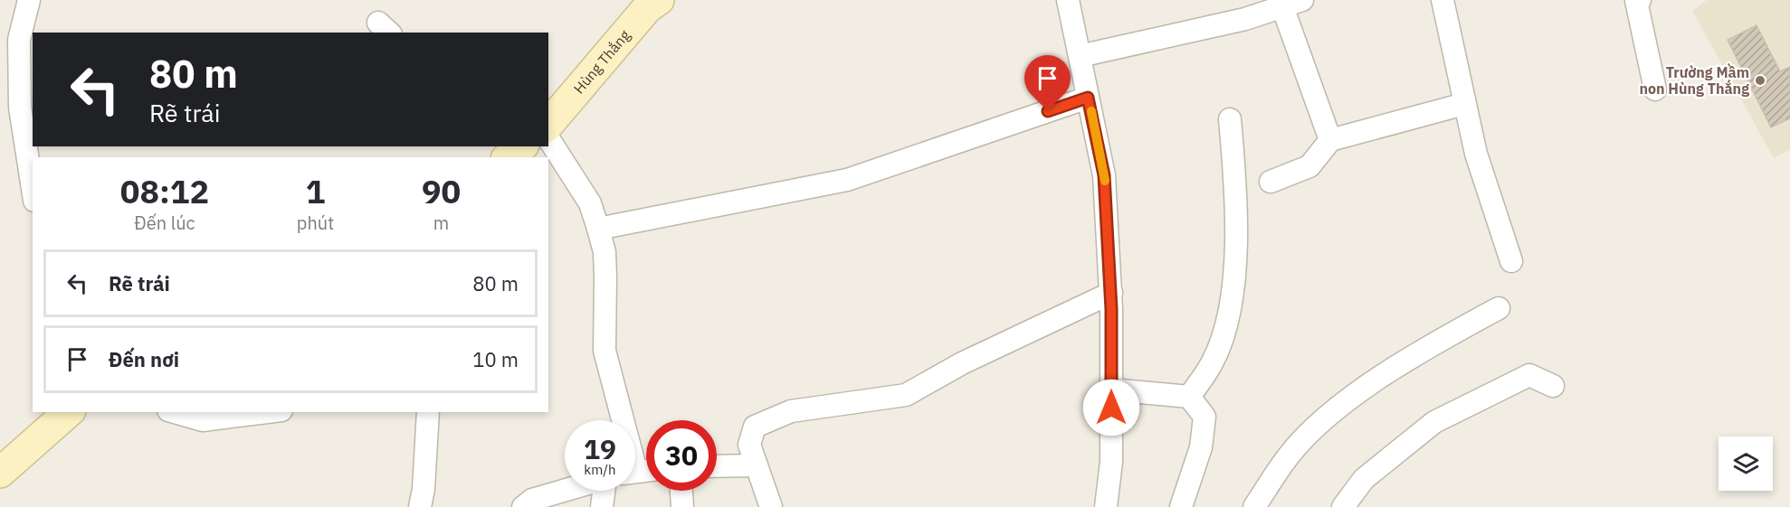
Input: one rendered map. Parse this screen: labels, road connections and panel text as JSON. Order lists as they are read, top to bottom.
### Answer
{
  "streets": {
    "street": ["Hùng Thắng"]
  },
  "places": ["Trường Mầm non Hùng Thắng"],
  "page": {
    "turn": ["80 m", "Rẽ trái"],
    "eta": [
      "08:12",
      "Đến lúc",
      "1",
      "phút",
      "90",
      "m"
    ],
    "list": [
      {
        "name": "Rẽ trái",
        "value": "80 m"
      },
      {
        "name": "Đến nơi",
        "value": "10 m"
      }
    ],
    "speed": "19 km/h",
    "limit": "30"
  }
}
